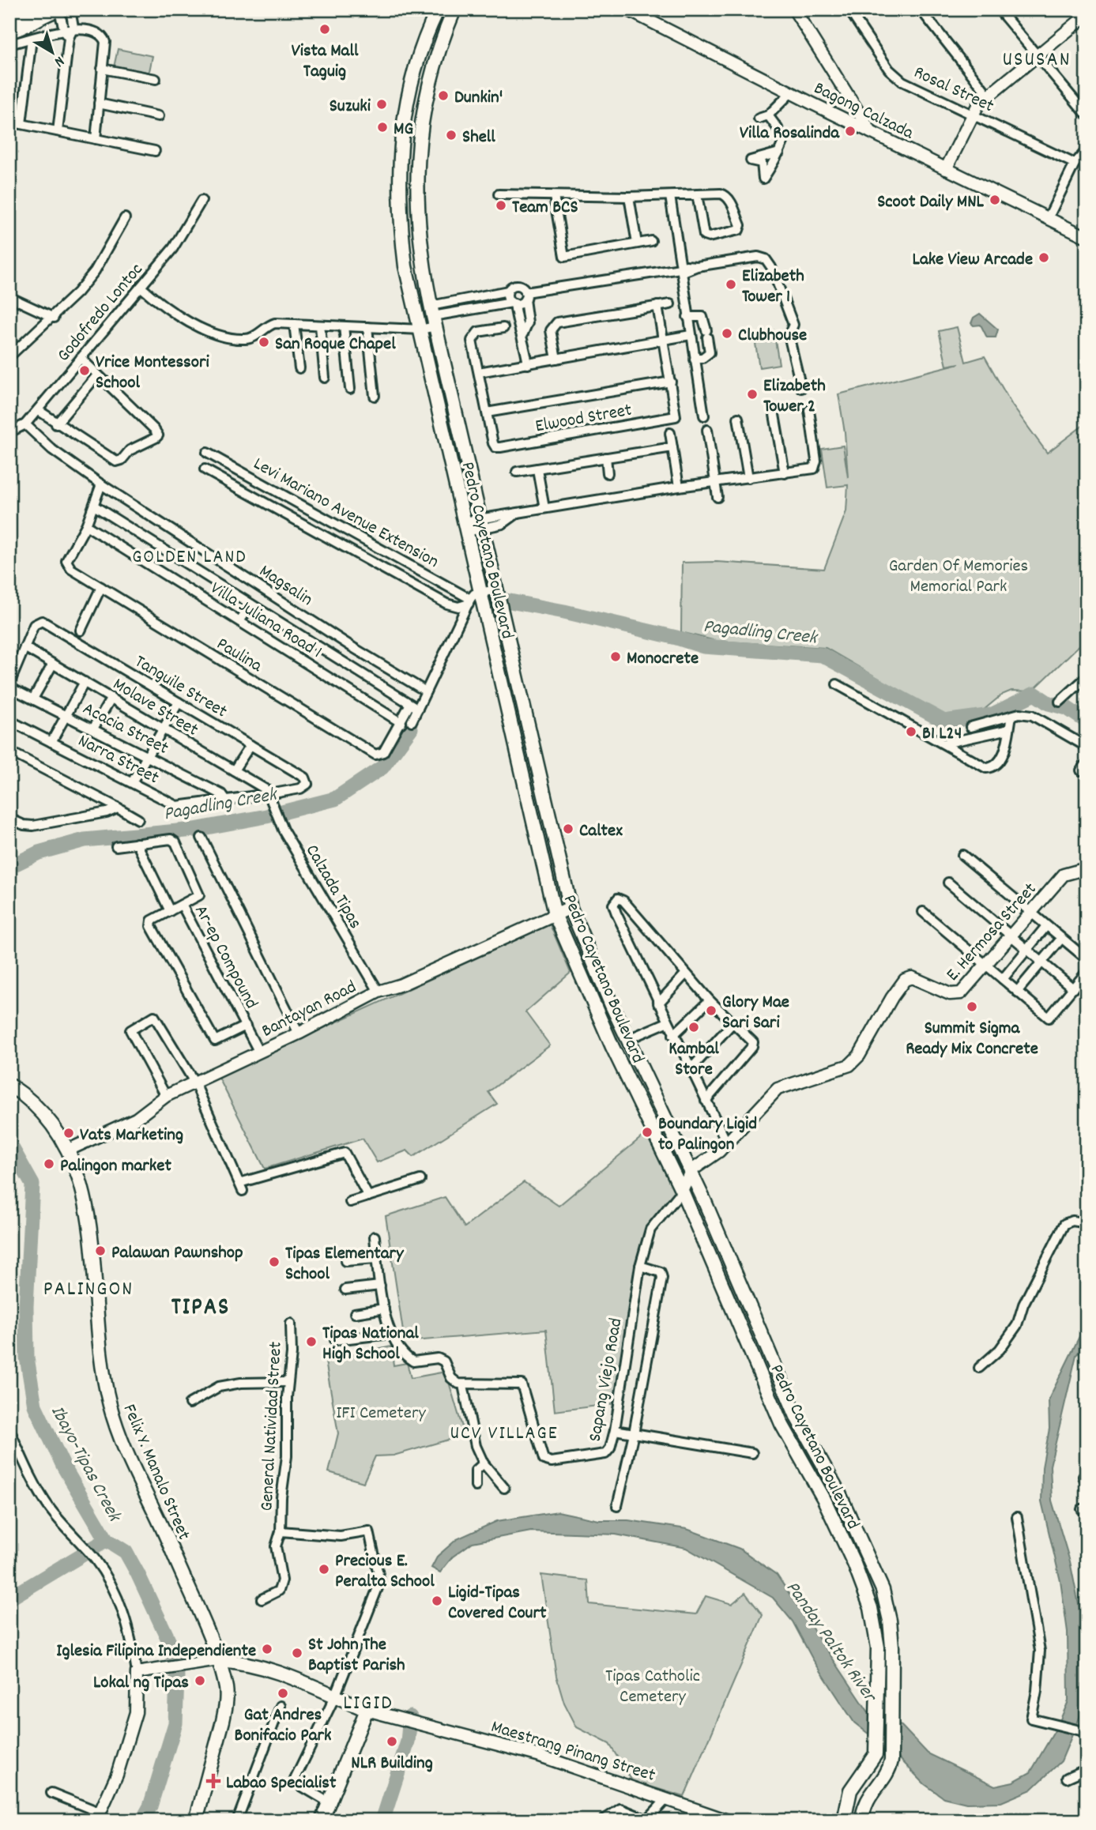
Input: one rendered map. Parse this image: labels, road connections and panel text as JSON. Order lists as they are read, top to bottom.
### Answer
{
  "streets": {
    "main road": ["Pedro Cayetano Boulevard", "Felix Y. Manalo Street"],
    "street": [
      "Rosal Street",
      "Bagong Calzada",
      "Godofredo Lontoc",
      "Elwood Street",
      "Levi Mariano Avenue Extension",
      "Magsalin",
      "Villa Juliana Road 1",
      "Paulina",
      "Tanguile Street",
      "Molave Street",
      "Acacia Street",
      "Narra Street",
      "Calzada Tipas",
      "E. Hermosa Street",
      "Ar-ep Compound",
      "Bantayan Road",
      "Sapang Viejo Road",
      "General Natividad Street",
      "Maestrang Pinang Street"
    ]
  },
  "crossings": [
    ["Godofredo Lontoc", "Magsalin"],
    ["Levi Mariano Avenue Extension", "Pedro Cayetano Boulevard"],
    ["Pedro Cayetano Boulevard", "E. Hermosa Street"],
    ["Pedro Cayetano Boulevard", "Bantayan Road"],
    ["Pedro Cayetano Boulevard", "Sapang Viejo Road"],
    ["Villa Juliana Road 1", "Paulina"],
    ["Tanguile Street", "Molave Street"],
    ["Tanguile Street", "Narra Street"],
    ["Molave Street", "Narra Street"],
    ["Molave Street", "Calzada Tipas"],
    ["Acacia Street", "Narra Street"],
    ["Narra Street", "Calzada Tipas"],
    ["Calzada Tipas", "Bantayan Road"],
    ["Ar-ep Compound", "Bantayan Road"],
    ["Bantayan Road", "Felix Y. Manalo Street"]
  ],
  "districts": [
    "USUSAN",
    "GOLDEN LAND",
    "PALINGON",
    "TIPAS",
    "UCV VILLAGE",
    "LIGID"
  ],
  "water": ["Pagadling Creek", "Ibayo-Tipas Creek", "Panday Paltok River"],
  "parks": ["Garden Of Memories Memorial Park", "IFI Cemetery", "Tipas Catholic Cemetery"],
  "places": {
    "other": [
      "Vista Mall Taguig",
      "Dunkin'",
      "Suzuki",
      "MG",
      "Villa Rosalinda",
      "Shell",
      "Scoot Daily MNL",
      "Team BCS",
      "Lake View Arcade",
      "Elizabeth Tower 1",
      "Clubhouse",
      "San Roque Chapel",
      "Vrice Montessori School",
      "Elizabeth Tower 2",
      "Monocrete",
      "B1 L24",
      "Caltex",
      "Summit Sigma Ready Mix Concrete",
      "Glory Mae Sari Sari",
      "Kambal Store",
      "Boundary Ligid to Palingon",
      "Vats Marketing",
      "Palingon market",
      "Palawan Pawnshop",
      "Tipas Elementary School",
      "Tipas National High School",
      "Precious E. Peralta School",
      "Ligid-Tipas Covered Court",
      "Iglesia Filipina Independiente",
      "St John The Baptist Parish",
      "Lokal ng Tipas",
      "Gat Andres Bonifacio Park",
      "NLR Building"
    ],
    "health": ["Labao Specialist"]
  },
  "north": "bottom right"
}
